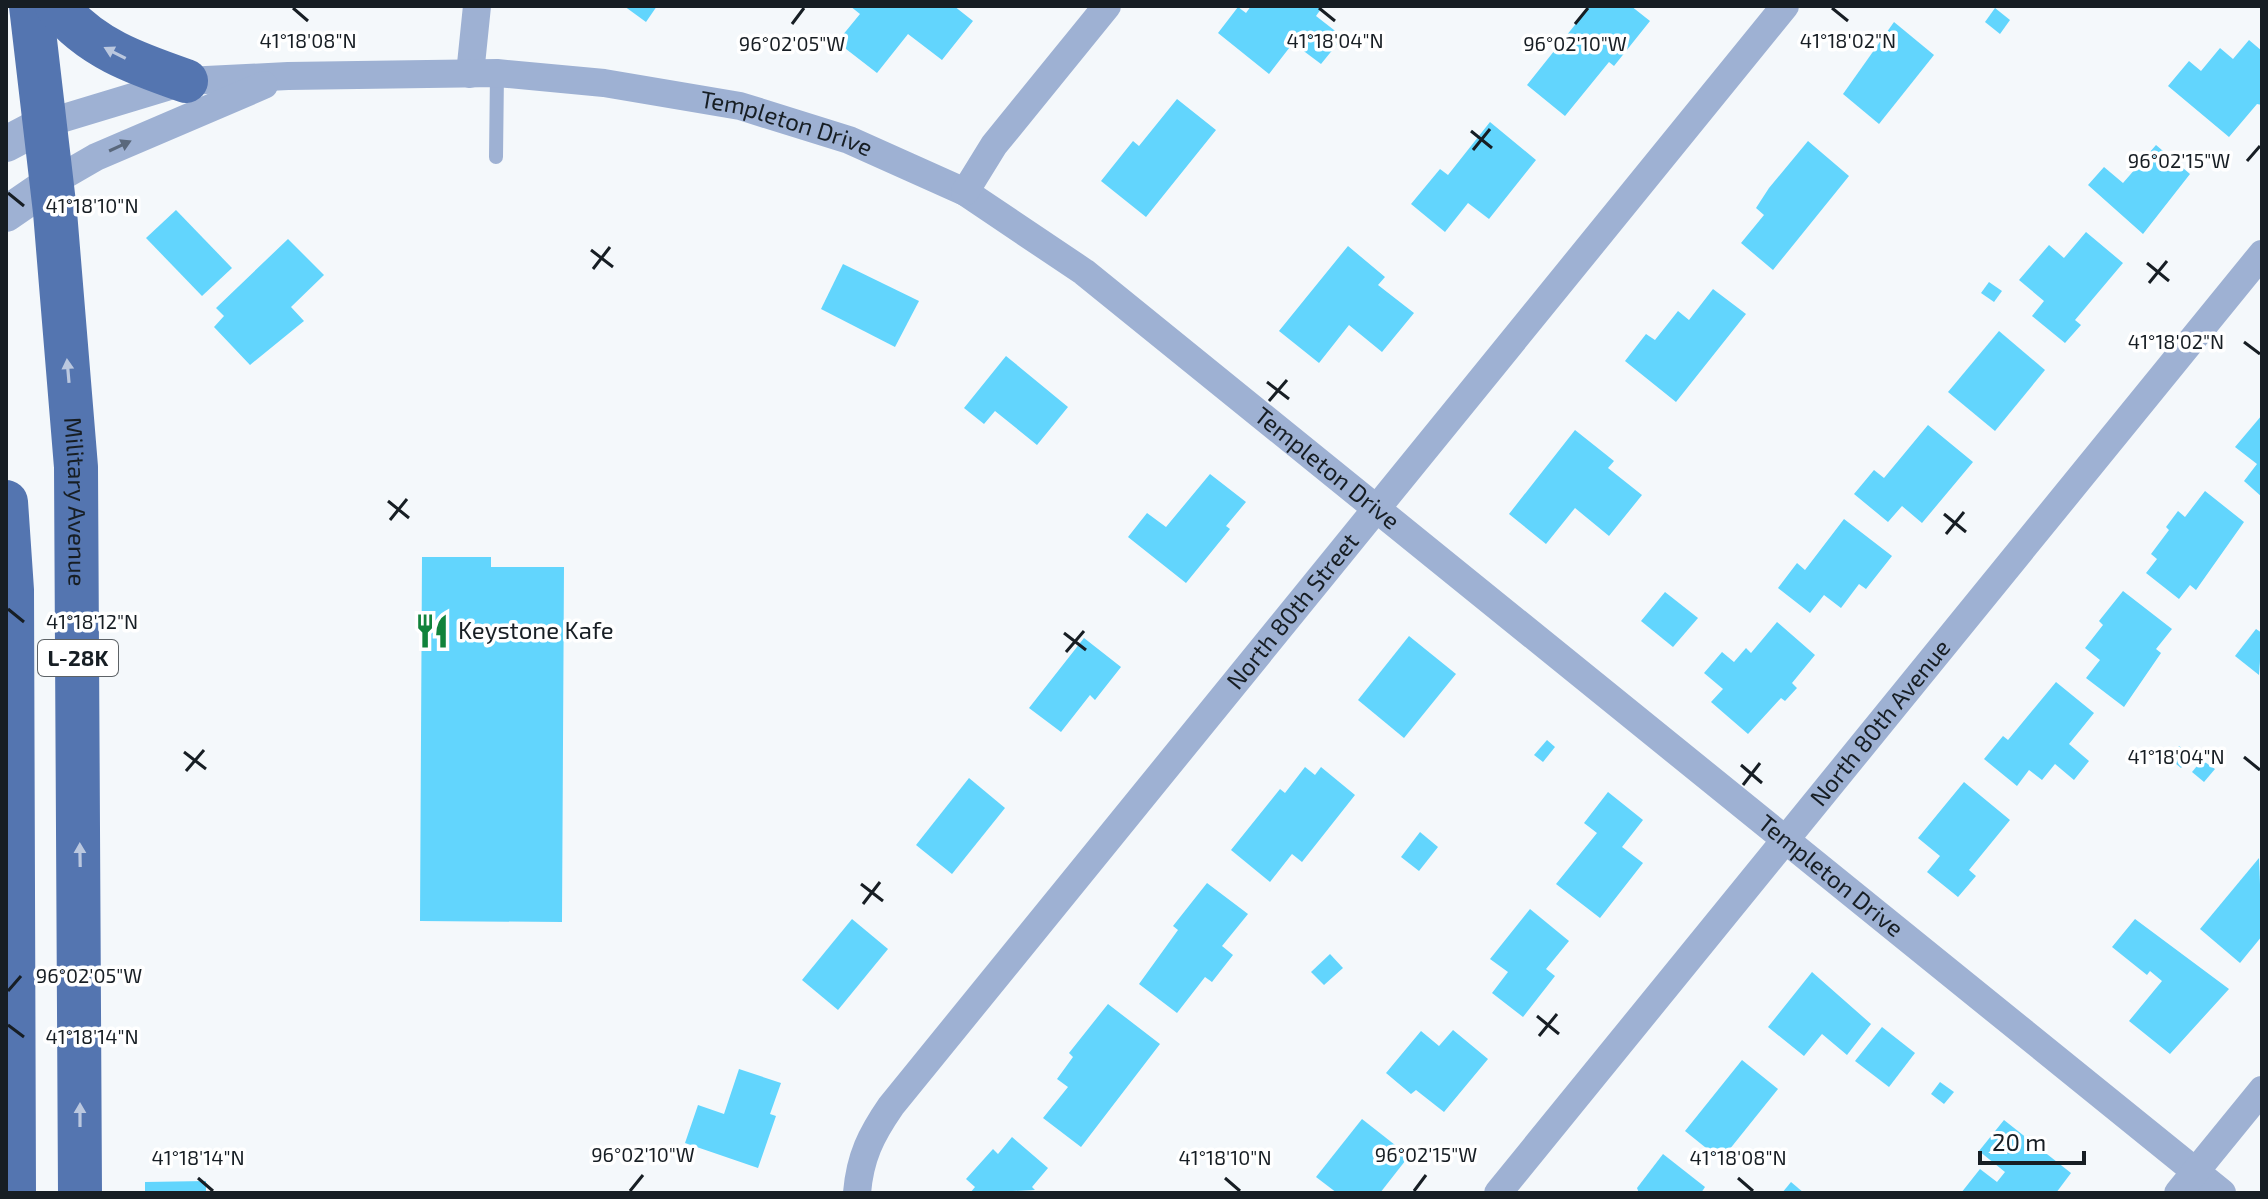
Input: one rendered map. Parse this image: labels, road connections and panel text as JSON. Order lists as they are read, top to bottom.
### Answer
{
  "streets": {
    "main road": ["Military Avenue", "L-28K"],
    "street": ["Templeton Drive", "North 80th Street", "North 80th Avenue"]
  },
  "crossings": [
    ["Templeton Drive", "Military Avenue"],
    ["Templeton Drive", "North 80th Street"],
    ["Templeton Drive", "North 80th Avenue"]
  ],
  "places": {
    "restaurant": ["Keystone Kafe"]
  },
  "scale_bar": "20 m",
  "coordinates": [
    "41°18'08\"N",
    "41°18'04\"N",
    "41°18'02\"N",
    "96°02'05\"W",
    "96°02'10\"W",
    "96°02'15\"W",
    "41°18'10\"N",
    "41°18'12\"N",
    "41°18'14\"N"
  ]
}
